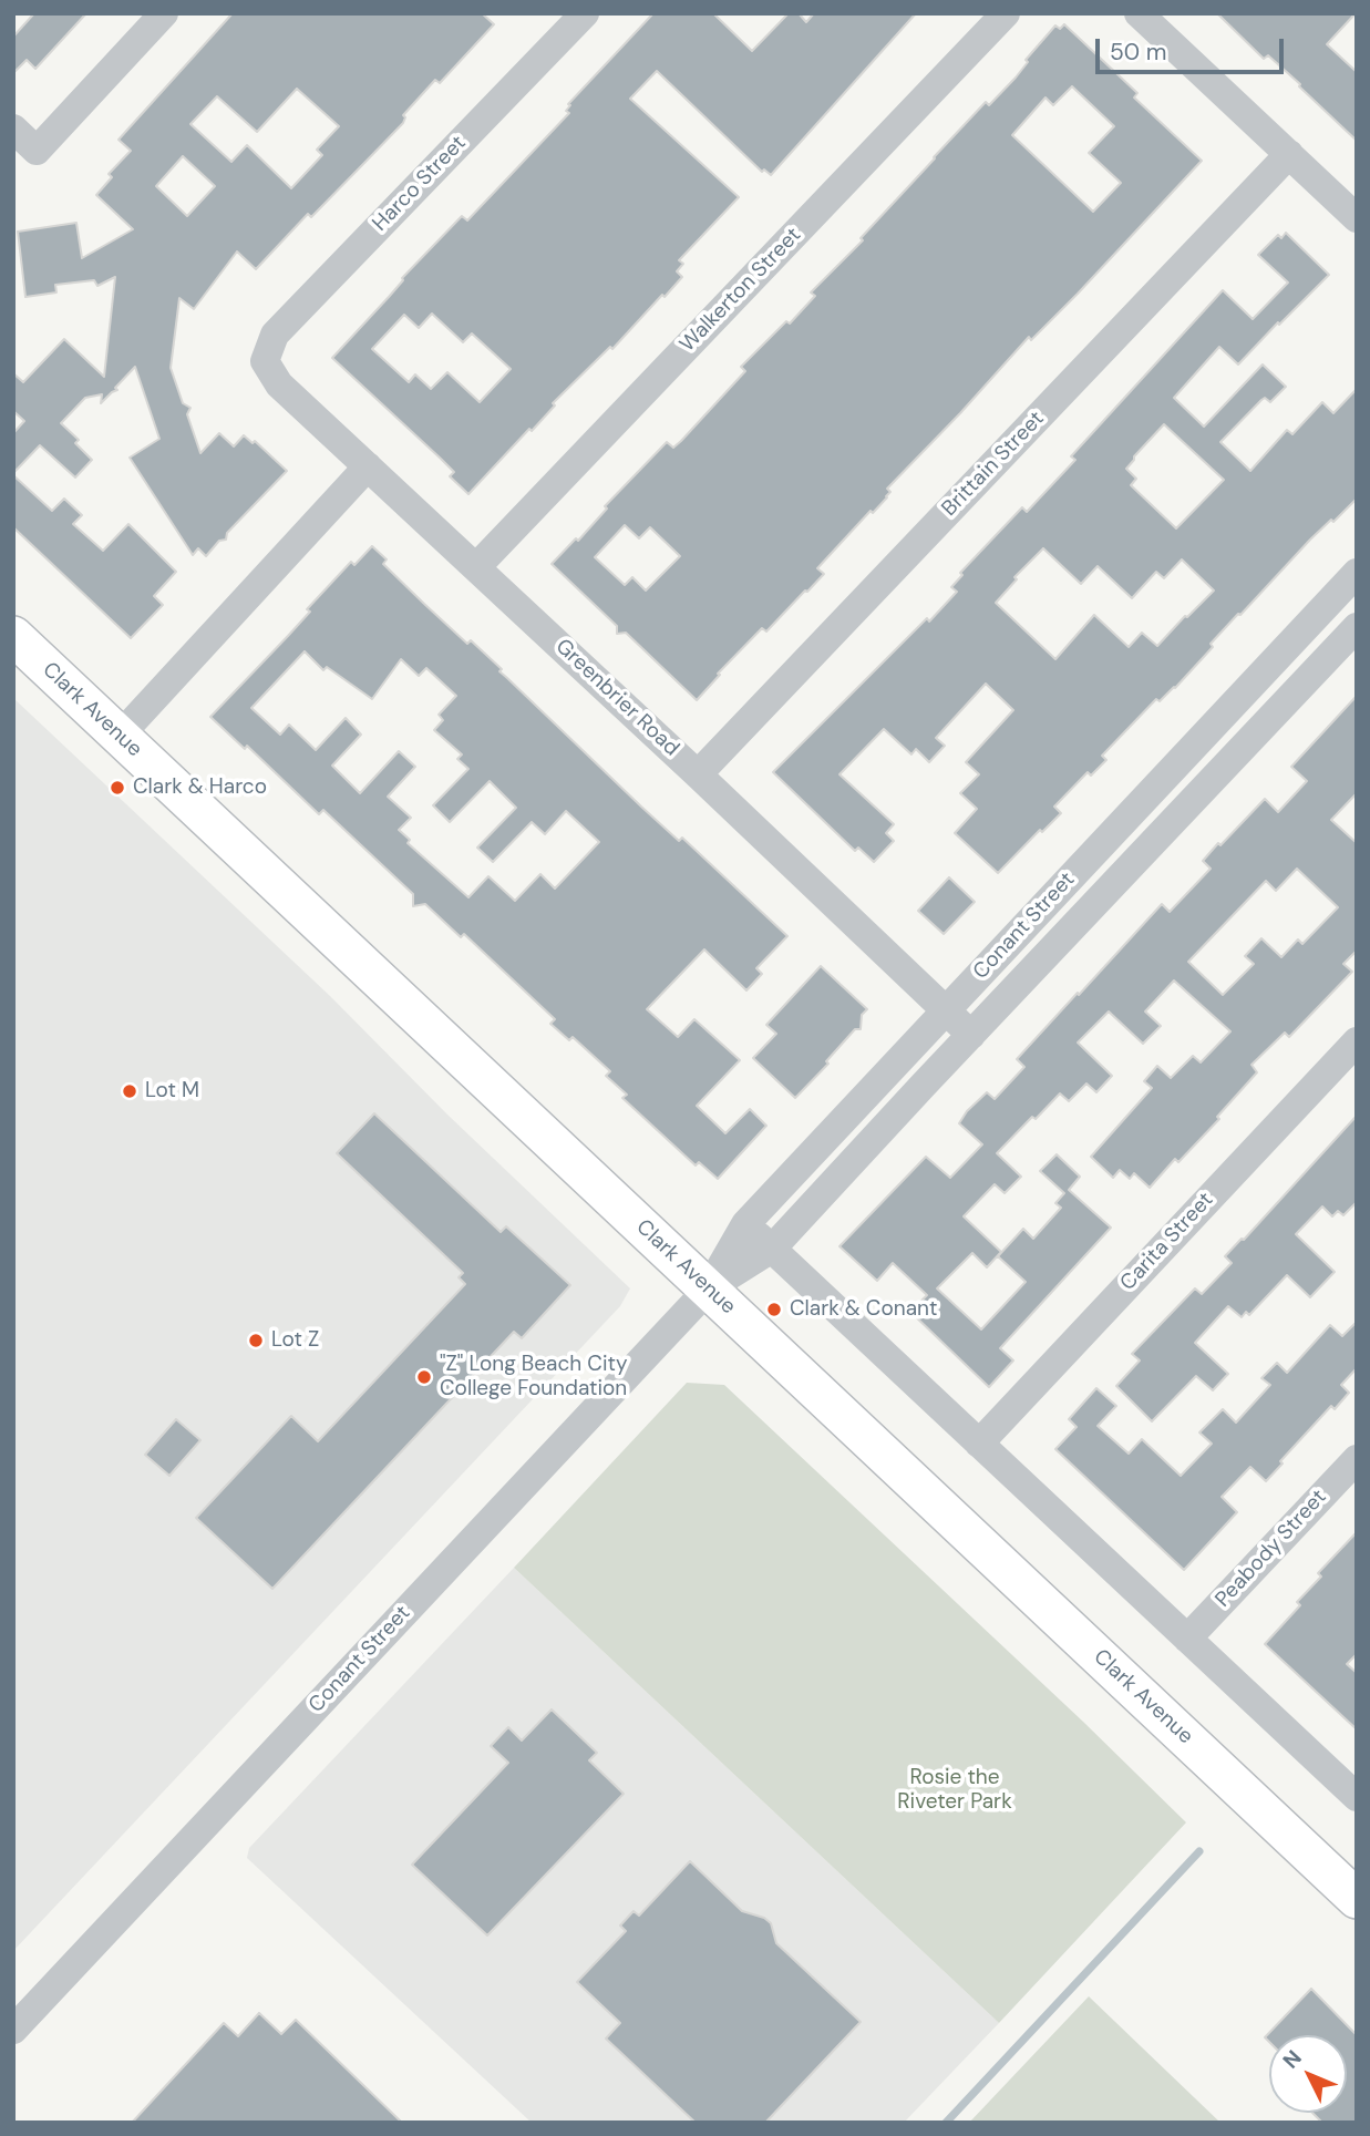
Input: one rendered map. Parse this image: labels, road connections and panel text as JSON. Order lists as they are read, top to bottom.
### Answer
{
  "streets": {
    "main road": ["Clark Avenue"],
    "street": [
      "Harco Street",
      "Walkerton Street",
      "Brittain Street",
      "Greenbrier Road",
      "Conant Street",
      "Carita Street",
      "Peabody Street"
    ]
  },
  "crossings": [
    ["Harco Street", "Greenbrier Road"],
    ["Walkerton Street", "Greenbrier Road"],
    ["Brittain Street", "Greenbrier Road"],
    ["Greenbrier Road", "Conant Street"],
    ["Clark Avenue", "Conant Street"]
  ],
  "parks": ["Rosie the Riveter Park"],
  "places": [
    "Clark & Harco",
    "Lot M",
    "Clark & Conant",
    "Lot Z",
    "\"Z\" Long Beach City College Foundation"
  ],
  "scale_bar": "50 m",
  "north": "top left"
}
